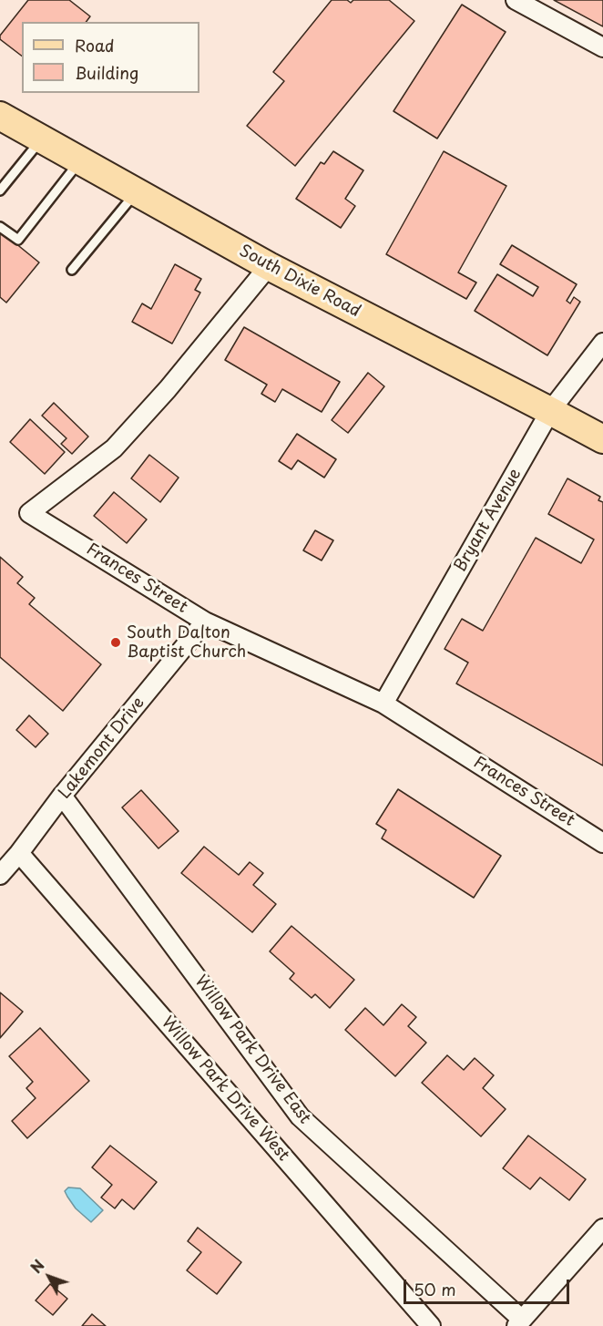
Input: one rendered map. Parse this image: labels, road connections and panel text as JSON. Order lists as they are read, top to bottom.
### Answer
{
  "streets": {
    "main road": ["South Dixie Road"],
    "street": [
      "Bryant Avenue",
      "Frances Street",
      "Lakemont Drive",
      "Willow Park Drive East",
      "Willow Park Drive West"
    ]
  },
  "crossings": [
    ["South Dixie Road", "Bryant Avenue"],
    ["South Dixie Road", "Frances Street"],
    ["Bryant Avenue", "Frances Street"],
    ["Frances Street", "Lakemont Drive"],
    ["Lakemont Drive", "Willow Park Drive East"],
    ["Lakemont Drive", "Willow Park Drive West"]
  ],
  "places": ["South Dalton Baptist Church"],
  "legend": ["Road", "Building"],
  "scale_bar": "50 m",
  "north": "top left"
}
